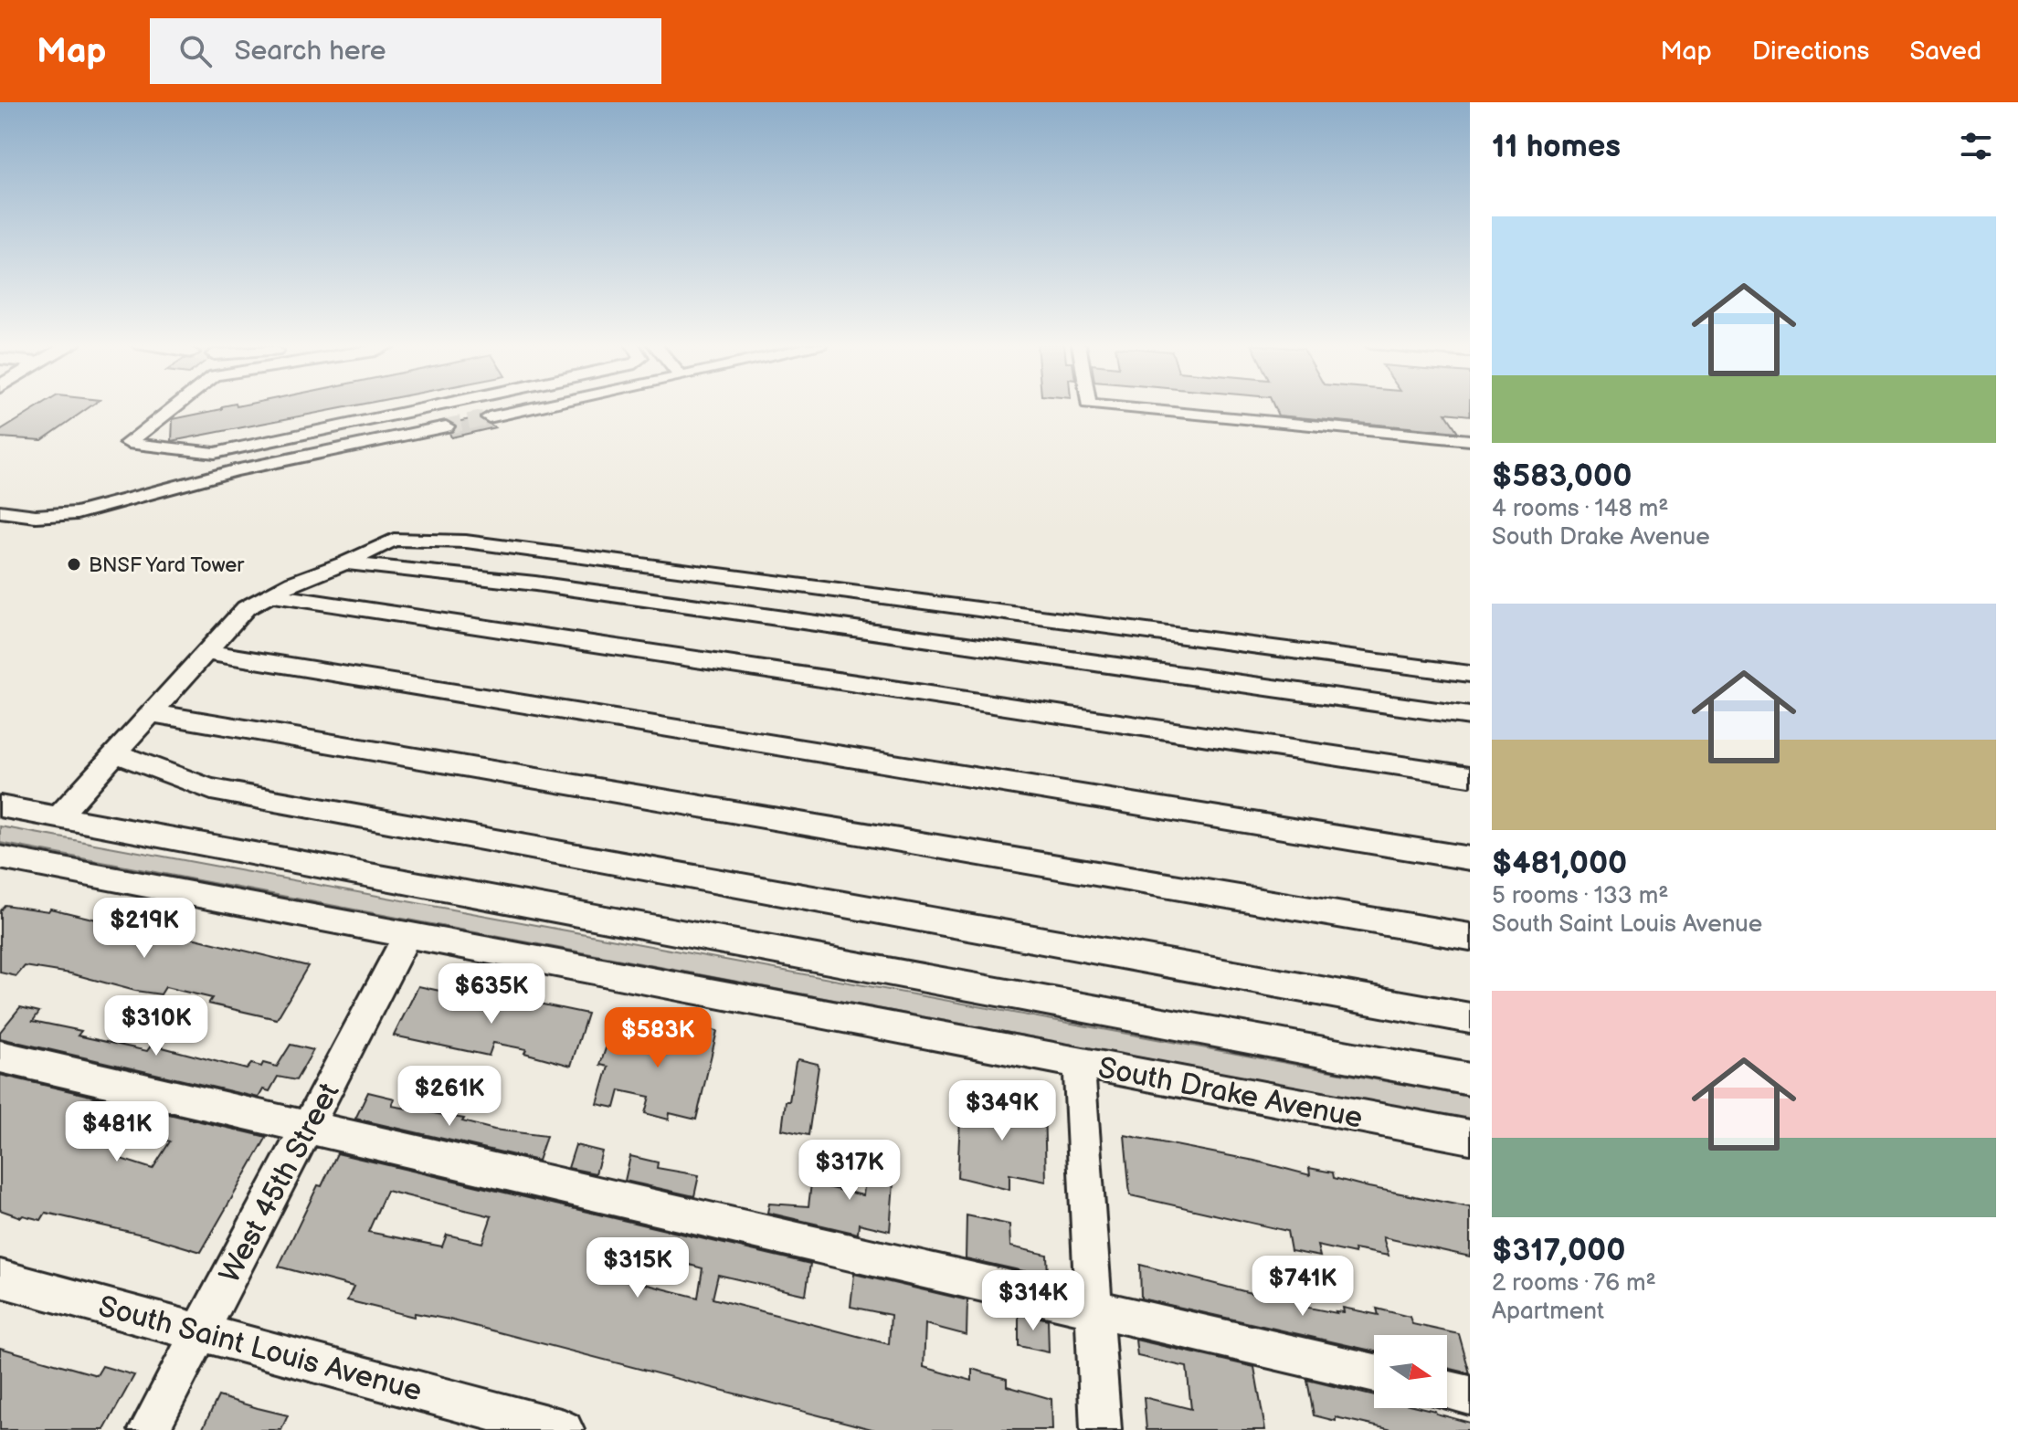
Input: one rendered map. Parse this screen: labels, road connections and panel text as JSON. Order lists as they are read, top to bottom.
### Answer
{
  "streets": {
    "street": ["South Drake Avenue", "West 45th Street", "South Saint Louis Avenue"]
  },
  "crossings": [
    ["South Drake Avenue", "West 45th Street"],
    ["West 45th Street", "South Saint Louis Avenue"]
  ],
  "places": ["BNSF Yard Tower"],
  "north": "right",
  "page": {
    "header": "Map",
    "search": "Search here",
    "nav": ["Map", "Directions", "Saved"],
    "heading": "11 homes",
    "list": [
      {
        "name": "$583,000",
        "note": "4 rooms · 148 m² · South Drake Avenue"
      },
      {
        "name": "$481,000",
        "note": "5 rooms · 133 m² · South Saint Louis Avenue"
      },
      {
        "name": "$317,000",
        "note": "2 rooms · 76 m² · Apartment"
      }
    ],
    "price": [
      "$219K",
      "$635K",
      "$310K",
      "$583K",
      "$261K",
      "$349K",
      "$481K",
      "$317K",
      "$315K",
      "$741K",
      "$314K"
    ]
  }
}
